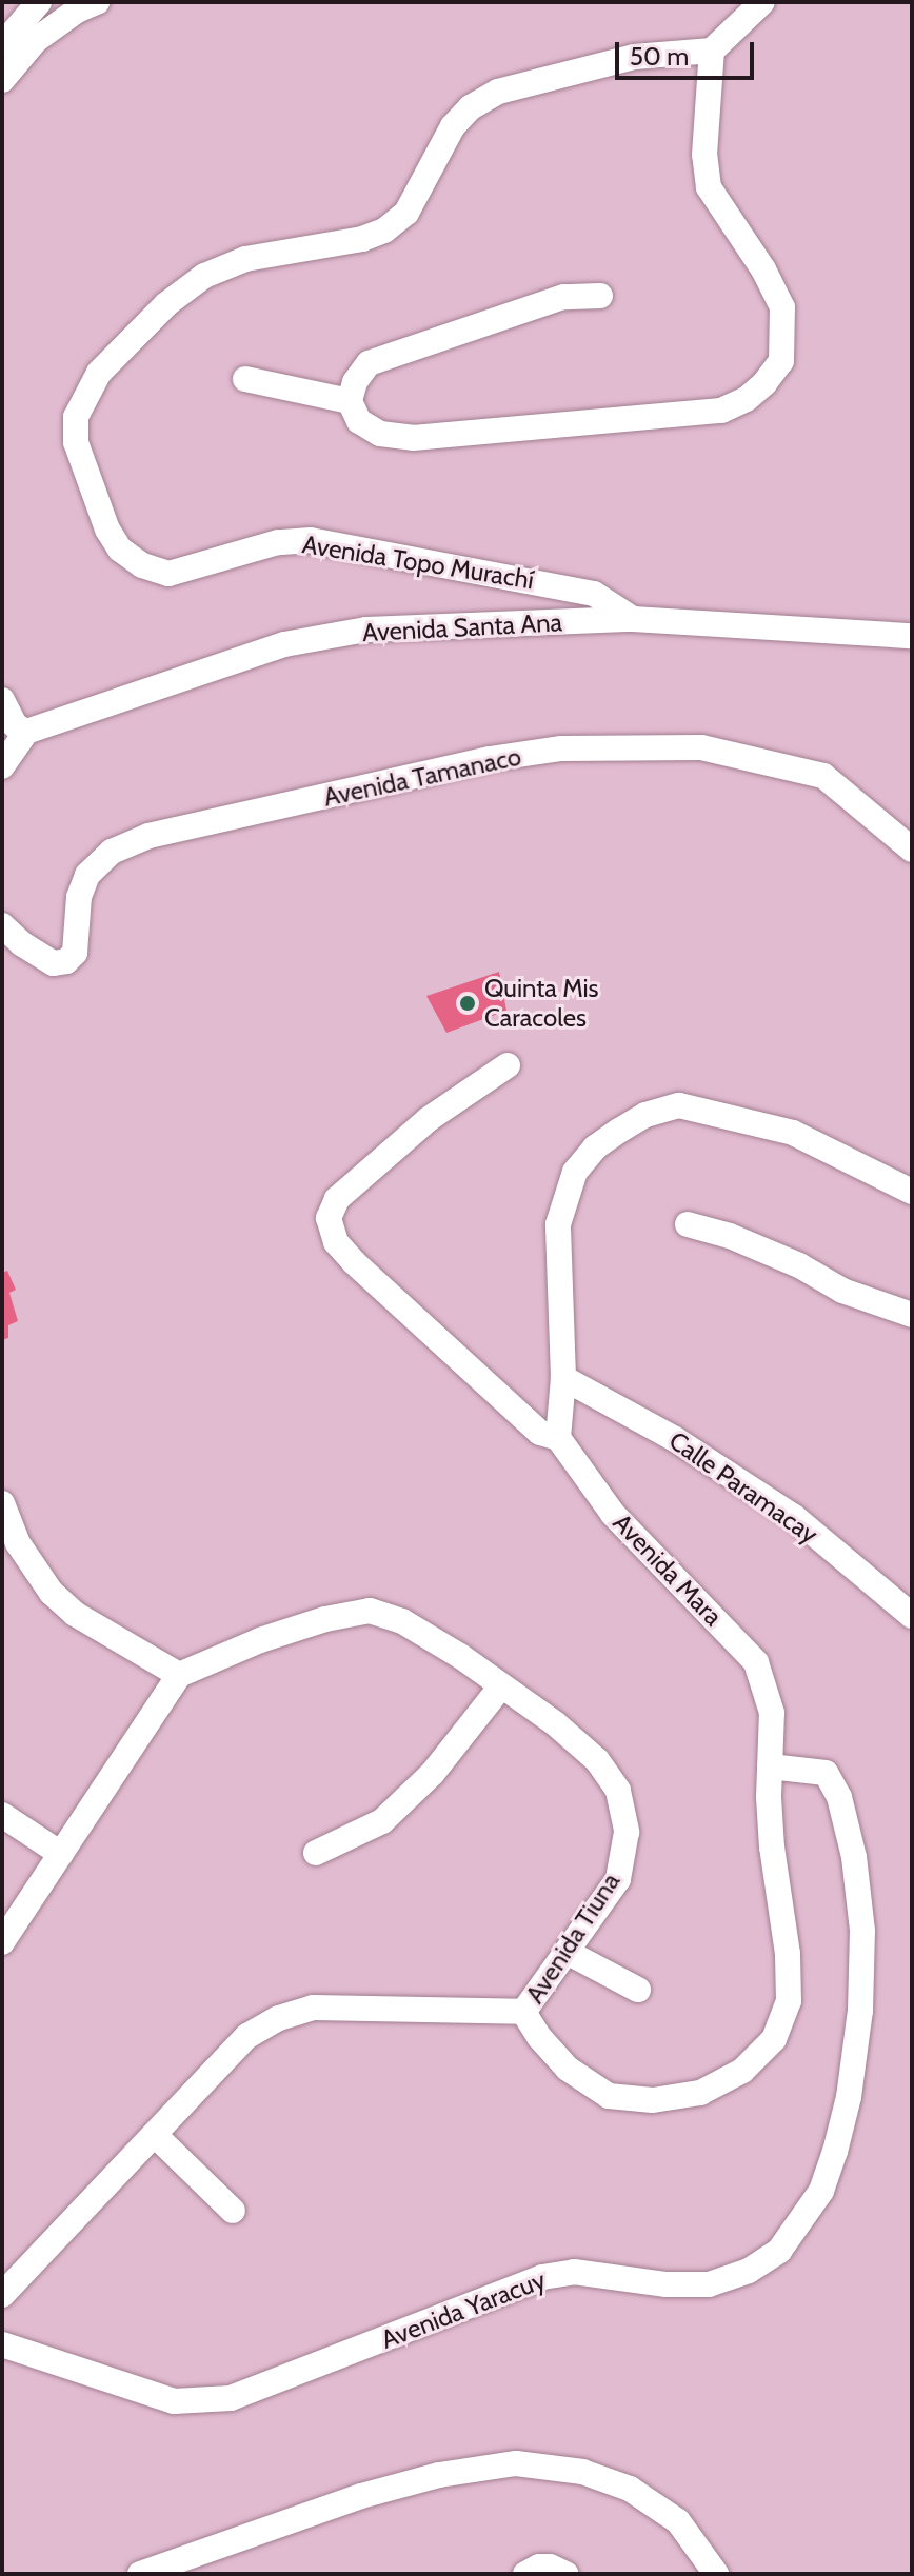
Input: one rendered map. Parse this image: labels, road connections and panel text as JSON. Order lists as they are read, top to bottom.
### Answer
{
  "streets": {
    "street": [
      "Avenida Topo Murachí",
      "Avenida Santa Ana",
      "Avenida Tamanaco",
      "Calle Paramacay",
      "Avenida Mara",
      "Avenida Tiuna",
      "Avenida Yaracuy"
    ]
  },
  "crossings": [
    ["Avenida Topo Murachí", "Avenida Santa Ana"],
    ["Avenida Mara", "Avenida Tiuna"],
    ["Avenida Mara", "Avenida Yaracuy"]
  ],
  "places": ["Quinta Mis Caracoles"],
  "scale_bar": "50 m"
}
